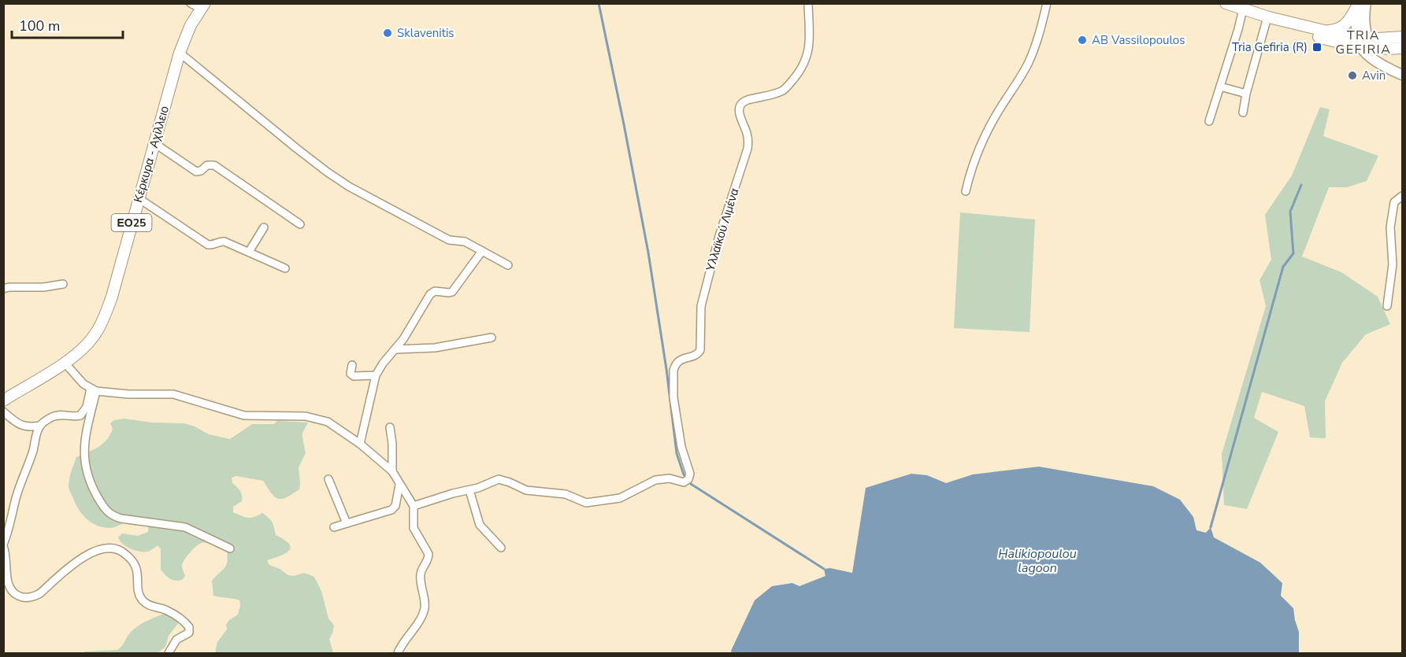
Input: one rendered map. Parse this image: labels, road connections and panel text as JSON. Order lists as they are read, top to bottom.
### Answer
{
  "streets": {
    "main road": ["Κέρκυρα - Αχίλλειο", "ΕΟ25"],
    "street": ["Υλλαϊκού Λιμένα"]
  },
  "districts": ["TRIA GEFIRIA"],
  "water": ["Halikiopoulou lagoon"],
  "places": {
    "other": ["Sklavenitis", "AB Vassilopoulos", "Avin"],
    "transit": ["Tria Gefiria (R)"]
  },
  "scale_bar": "100 m"
}
